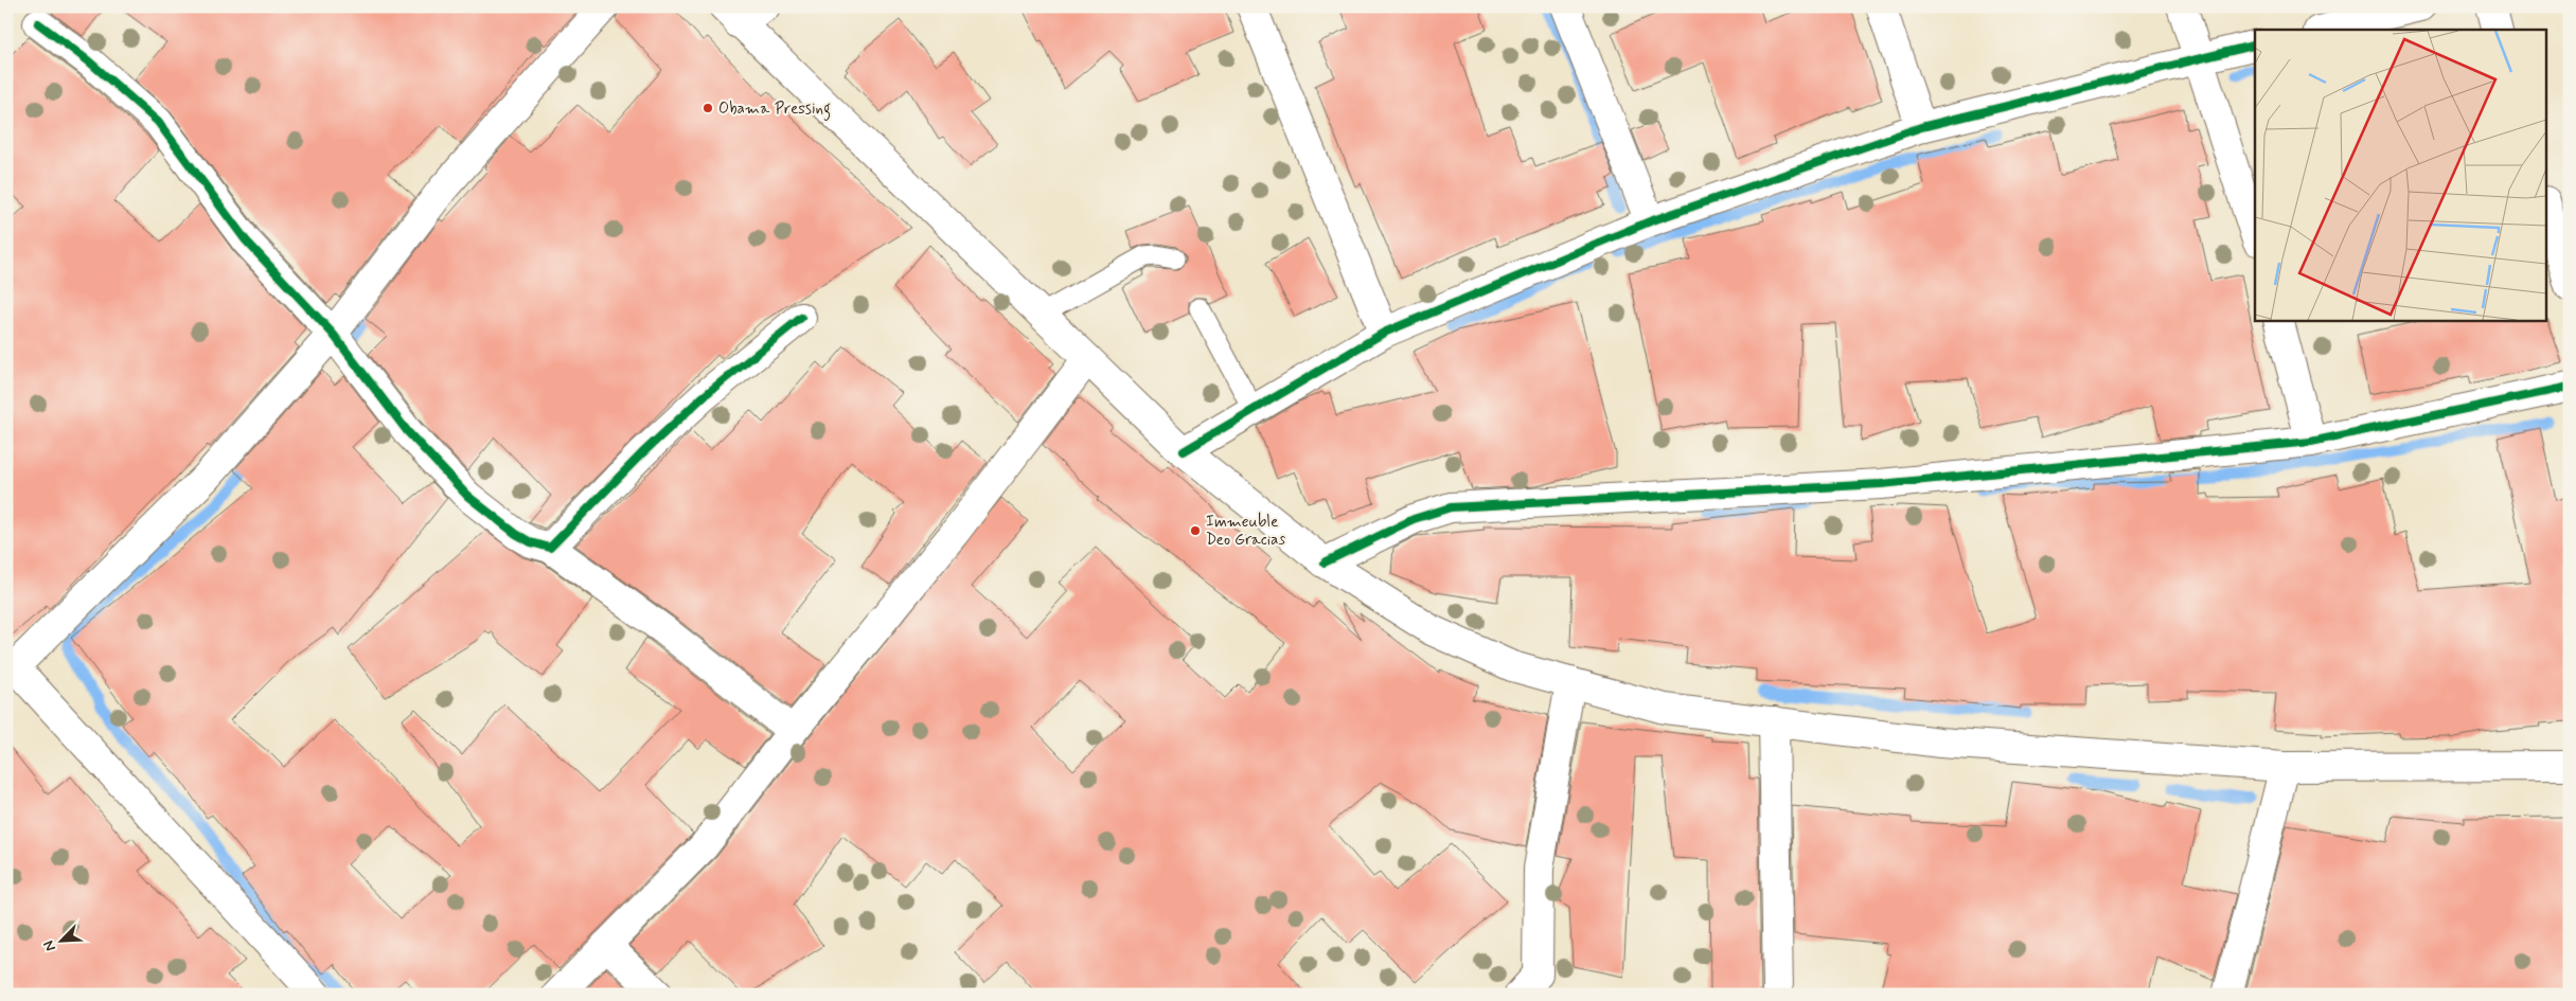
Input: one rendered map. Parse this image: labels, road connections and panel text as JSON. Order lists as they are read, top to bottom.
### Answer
{
  "places": ["Obama Pressing", "Immeuble Deo Gracias"],
  "north": "bottom left"
}
